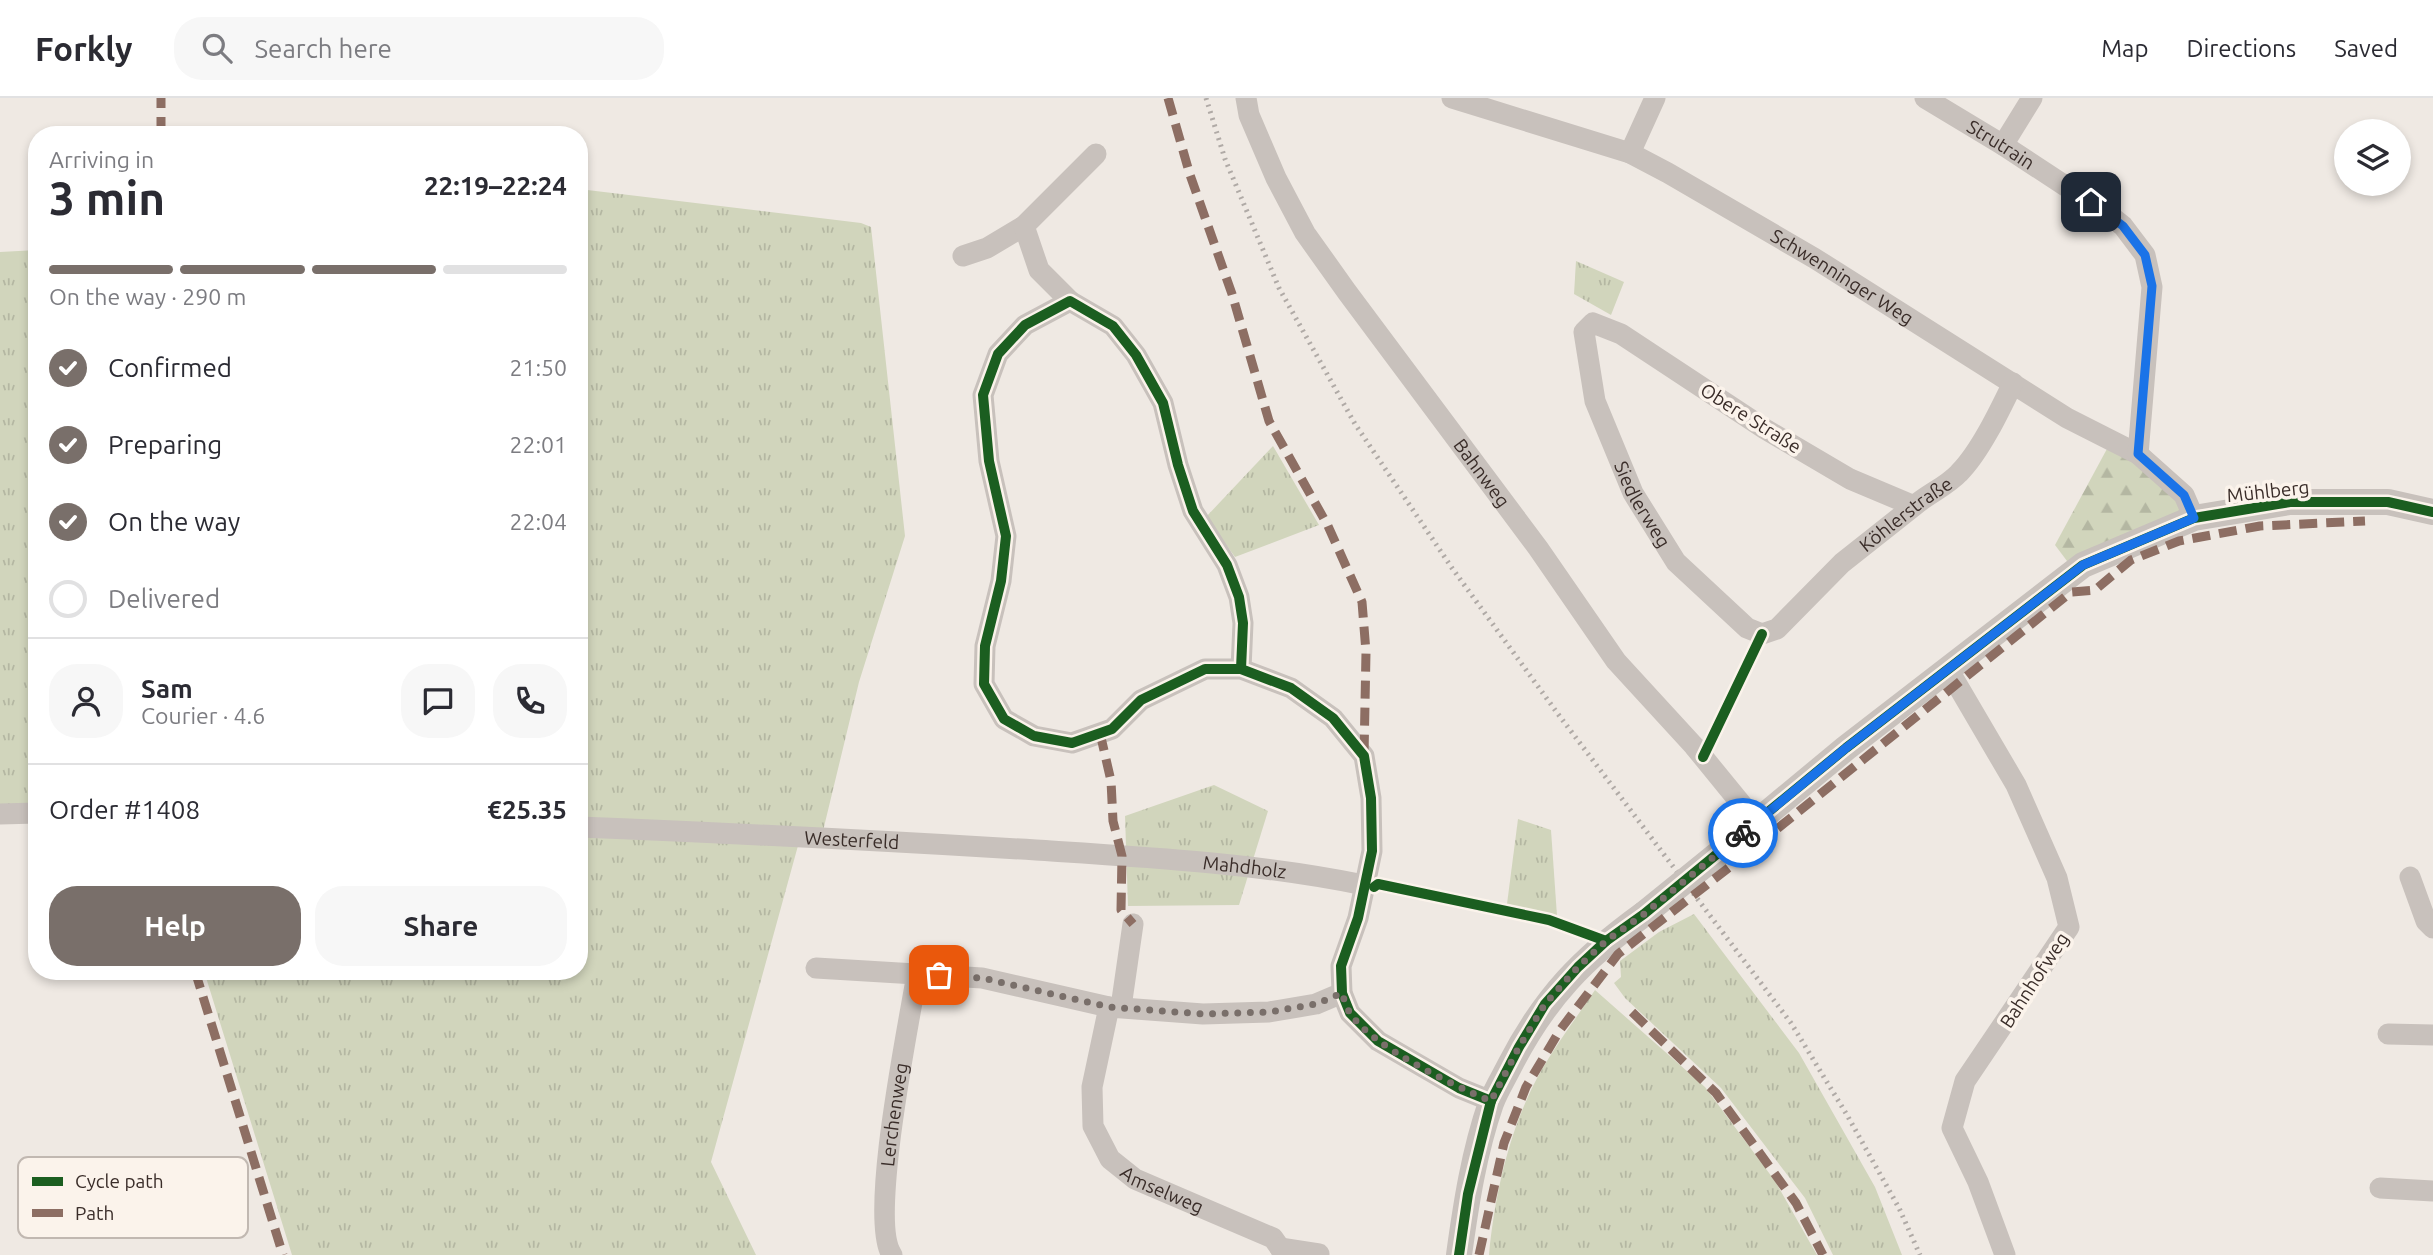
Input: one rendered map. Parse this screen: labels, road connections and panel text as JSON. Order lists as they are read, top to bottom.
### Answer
{
  "streets": {
    "street": [
      "Strutrain",
      "Schwenninger Weg",
      "Obere Straße",
      "Bahnweg",
      "Mühlberg",
      "Siedlerweg",
      "Köhlerstraße",
      "Westerfeld",
      "Mahdholz",
      "Bahnhofweg",
      "Lerchenweg",
      "Amselweg"
    ]
  },
  "crossings": [
    ["Strutrain", "Schwenninger Weg"],
    ["Schwenninger Weg", "Mühlberg"],
    ["Schwenninger Weg", "Köhlerstraße"],
    ["Obere Straße", "Siedlerweg"],
    ["Obere Straße", "Köhlerstraße"],
    ["Bahnweg", "Mühlberg"],
    ["Mühlberg", "Bahnhofweg"],
    ["Siedlerweg", "Köhlerstraße"],
    ["Westerfeld", "Mahdholz"]
  ],
  "legend": ["Cycle path", "Path"],
  "page": {
    "header": "Forkly",
    "search": "Search here",
    "nav": ["Map", "Directions", "Saved"],
    "heading": ["3 min", "Arriving in", "22:19–22:24"],
    "panel": [
      "Sam",
      "Courier · 4.6",
      "Order #1408",
      "€25.35"
    ],
    "bar": "On the way · 290 m",
    "list": [
      ["Confirmed", "21:50"],
      ["Preparing", "22:01"],
      ["On the way", "22:04"],
      "Delivered"
    ],
    "buttons": ["Help", "Share"]
  }
}
